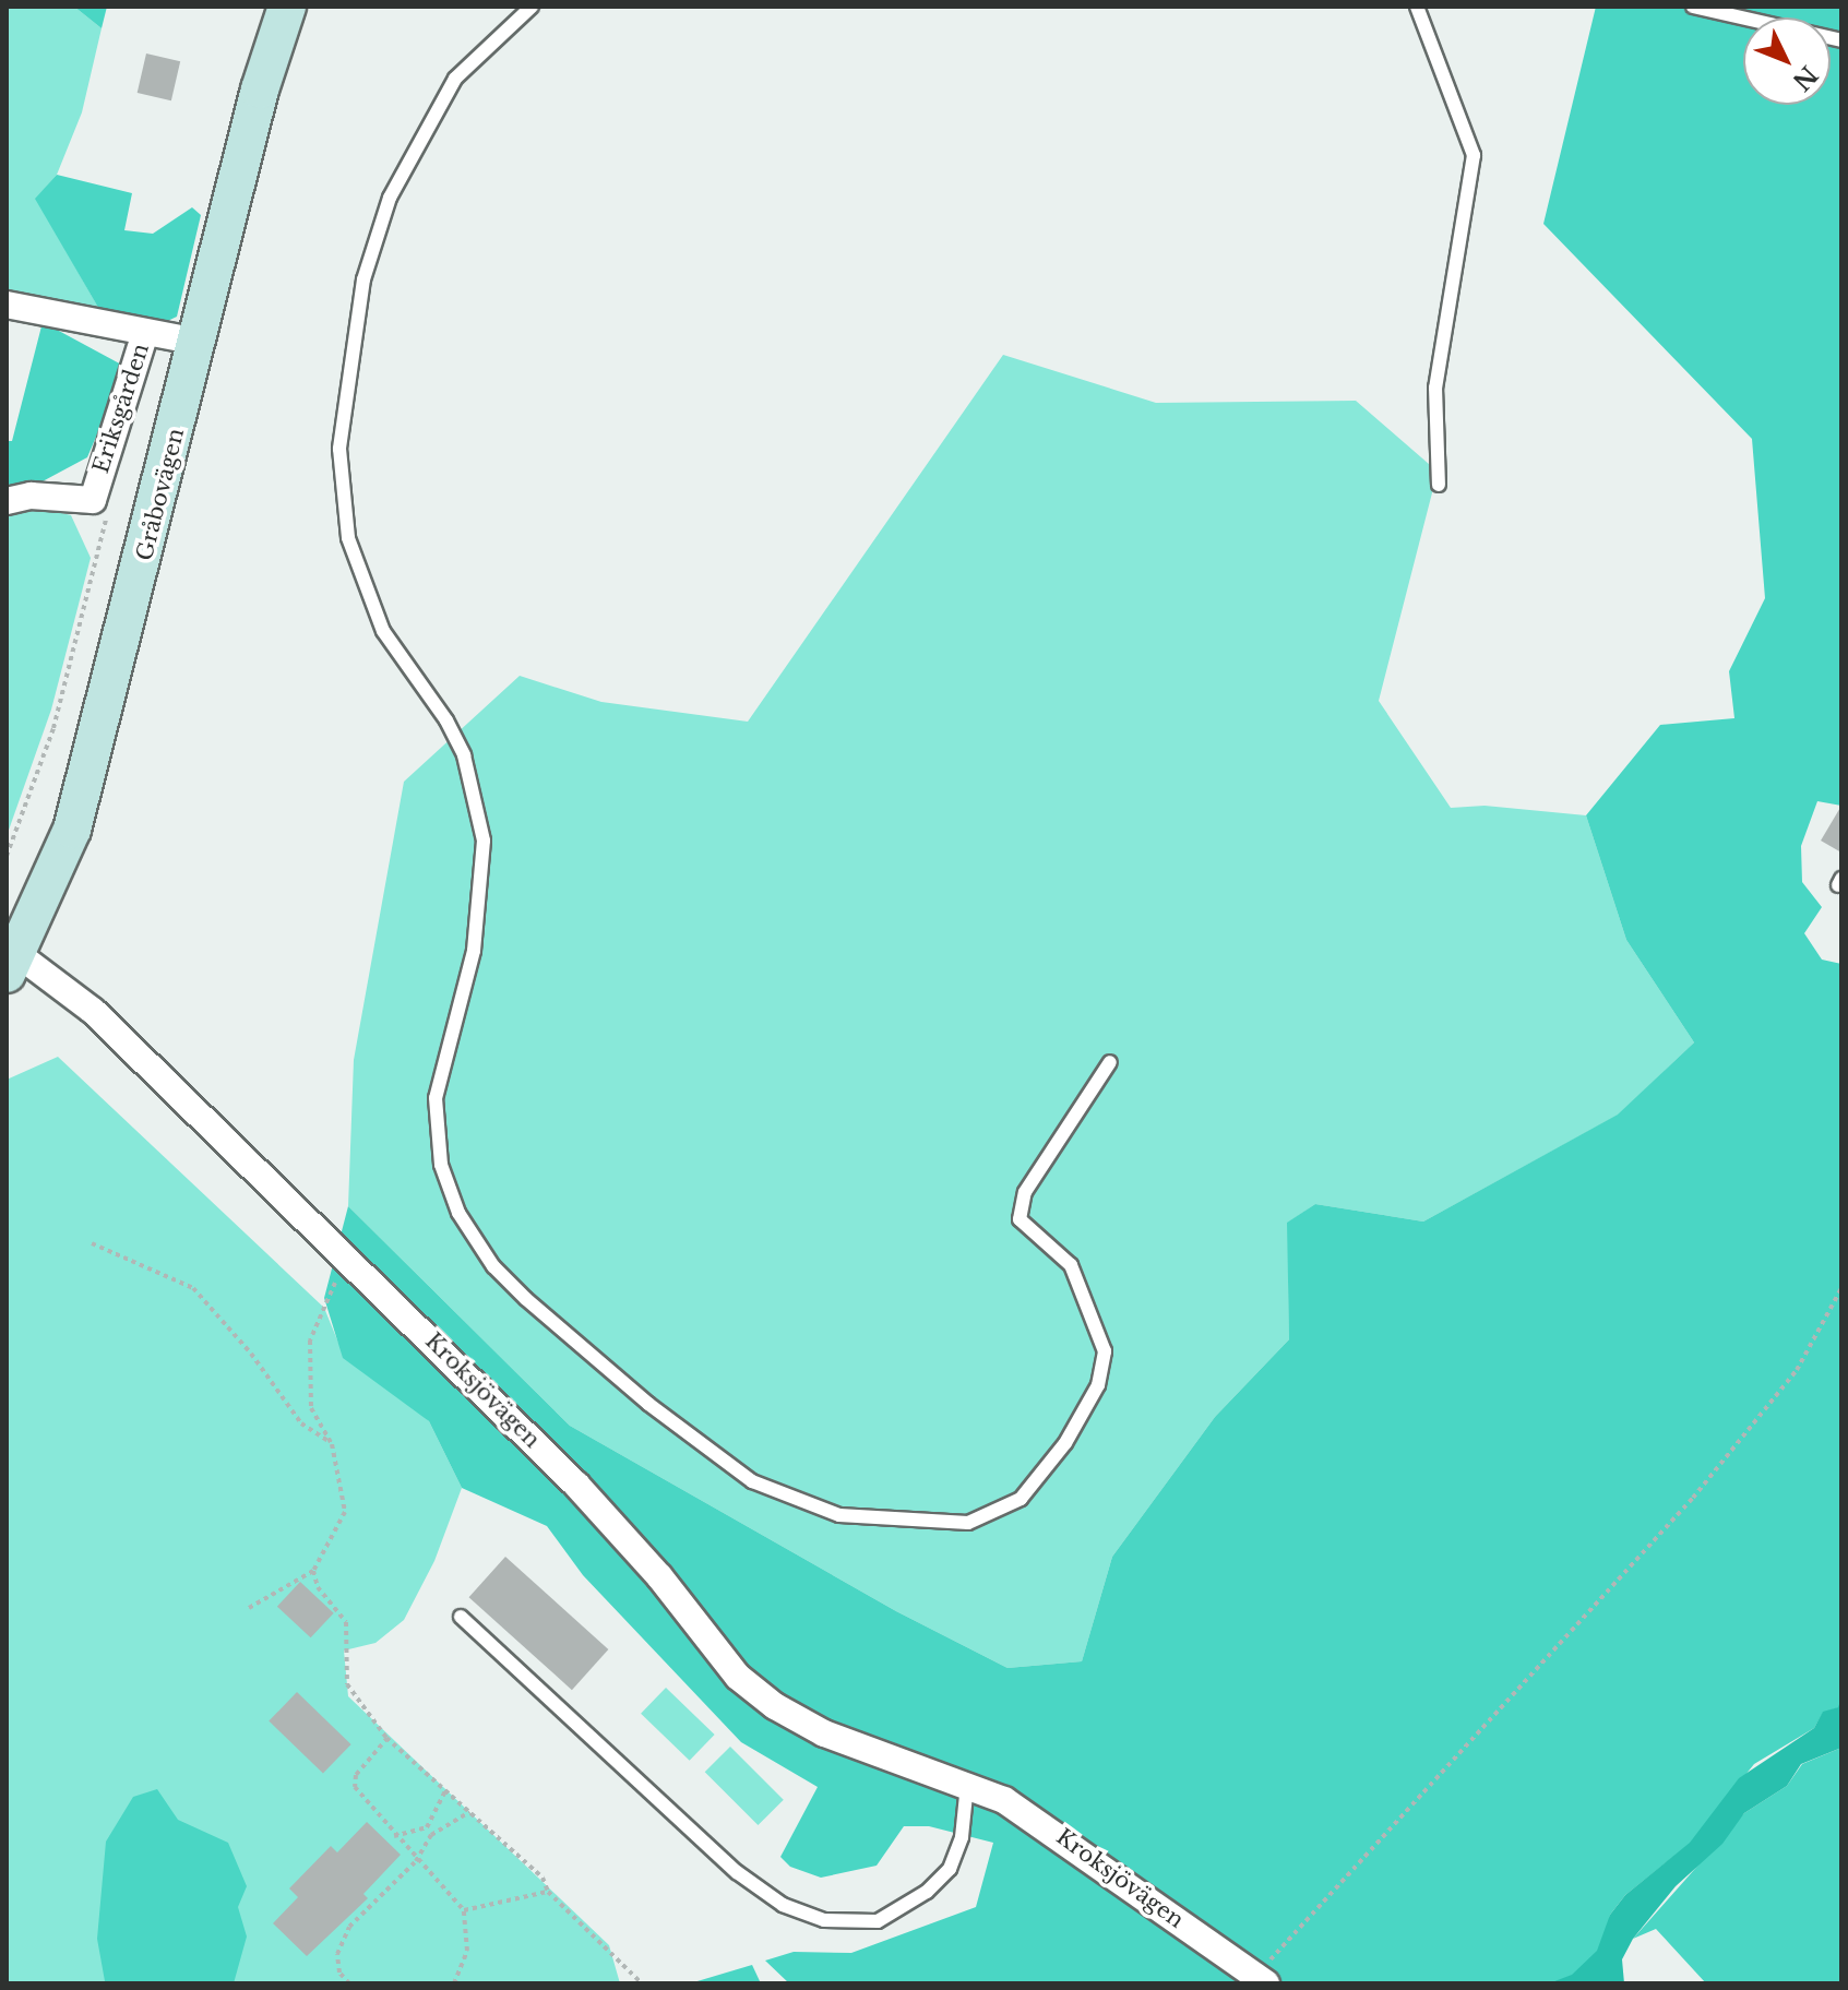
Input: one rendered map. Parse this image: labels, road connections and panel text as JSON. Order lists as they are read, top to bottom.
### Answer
{
  "streets": {
    "main road": ["Gråbovägen"],
    "street": ["Eriksgården", "Kroksjövägen"]
  },
  "crossings": [
    ["Eriksgården", "Gråbovägen"],
    ["Gråbovägen", "Kroksjövägen"]
  ],
  "north": "bottom right"
}
